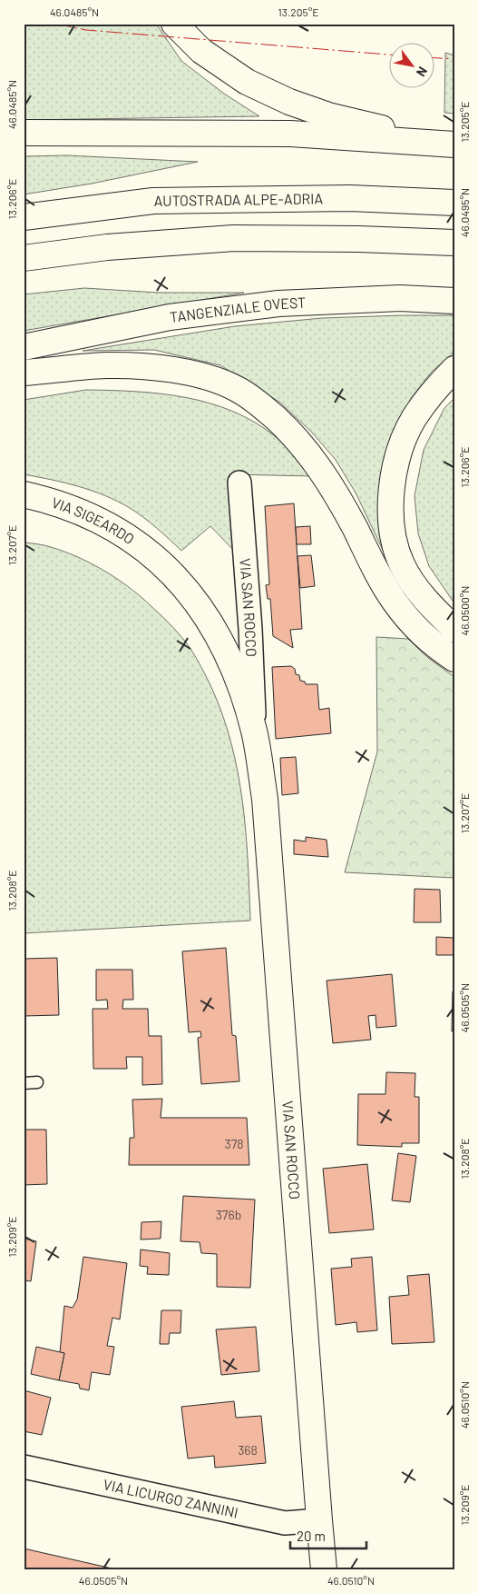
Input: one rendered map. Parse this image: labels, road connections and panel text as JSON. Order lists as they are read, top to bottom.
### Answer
{
  "streets": {
    "main road": [
      "AUTOSTRADA ALPE-ADRIA",
      "TANGENZIALE OVEST",
      "VIA SIGEARDO",
      "VIA SAN ROCCO"
    ],
    "street": ["VIA LICURGO ZANNINI"]
  },
  "crossings": [
    ["VIA SIGEARDO", "VIA SAN ROCCO"],
    ["VIA SAN ROCCO", "VIA LICURGO ZANNINI"]
  ],
  "house_numbers": ["378", "376b", "368"],
  "scale_bar": "20 m",
  "north": "bottom right",
  "coordinates": [
    "46.0485°N",
    "13.205°E",
    "13.206°E",
    "46.0495°N",
    "13.207°E",
    "46.0500°N",
    "13.208°E",
    "46.0505°N",
    "13.209°E",
    "46.0510°N"
  ]
}
